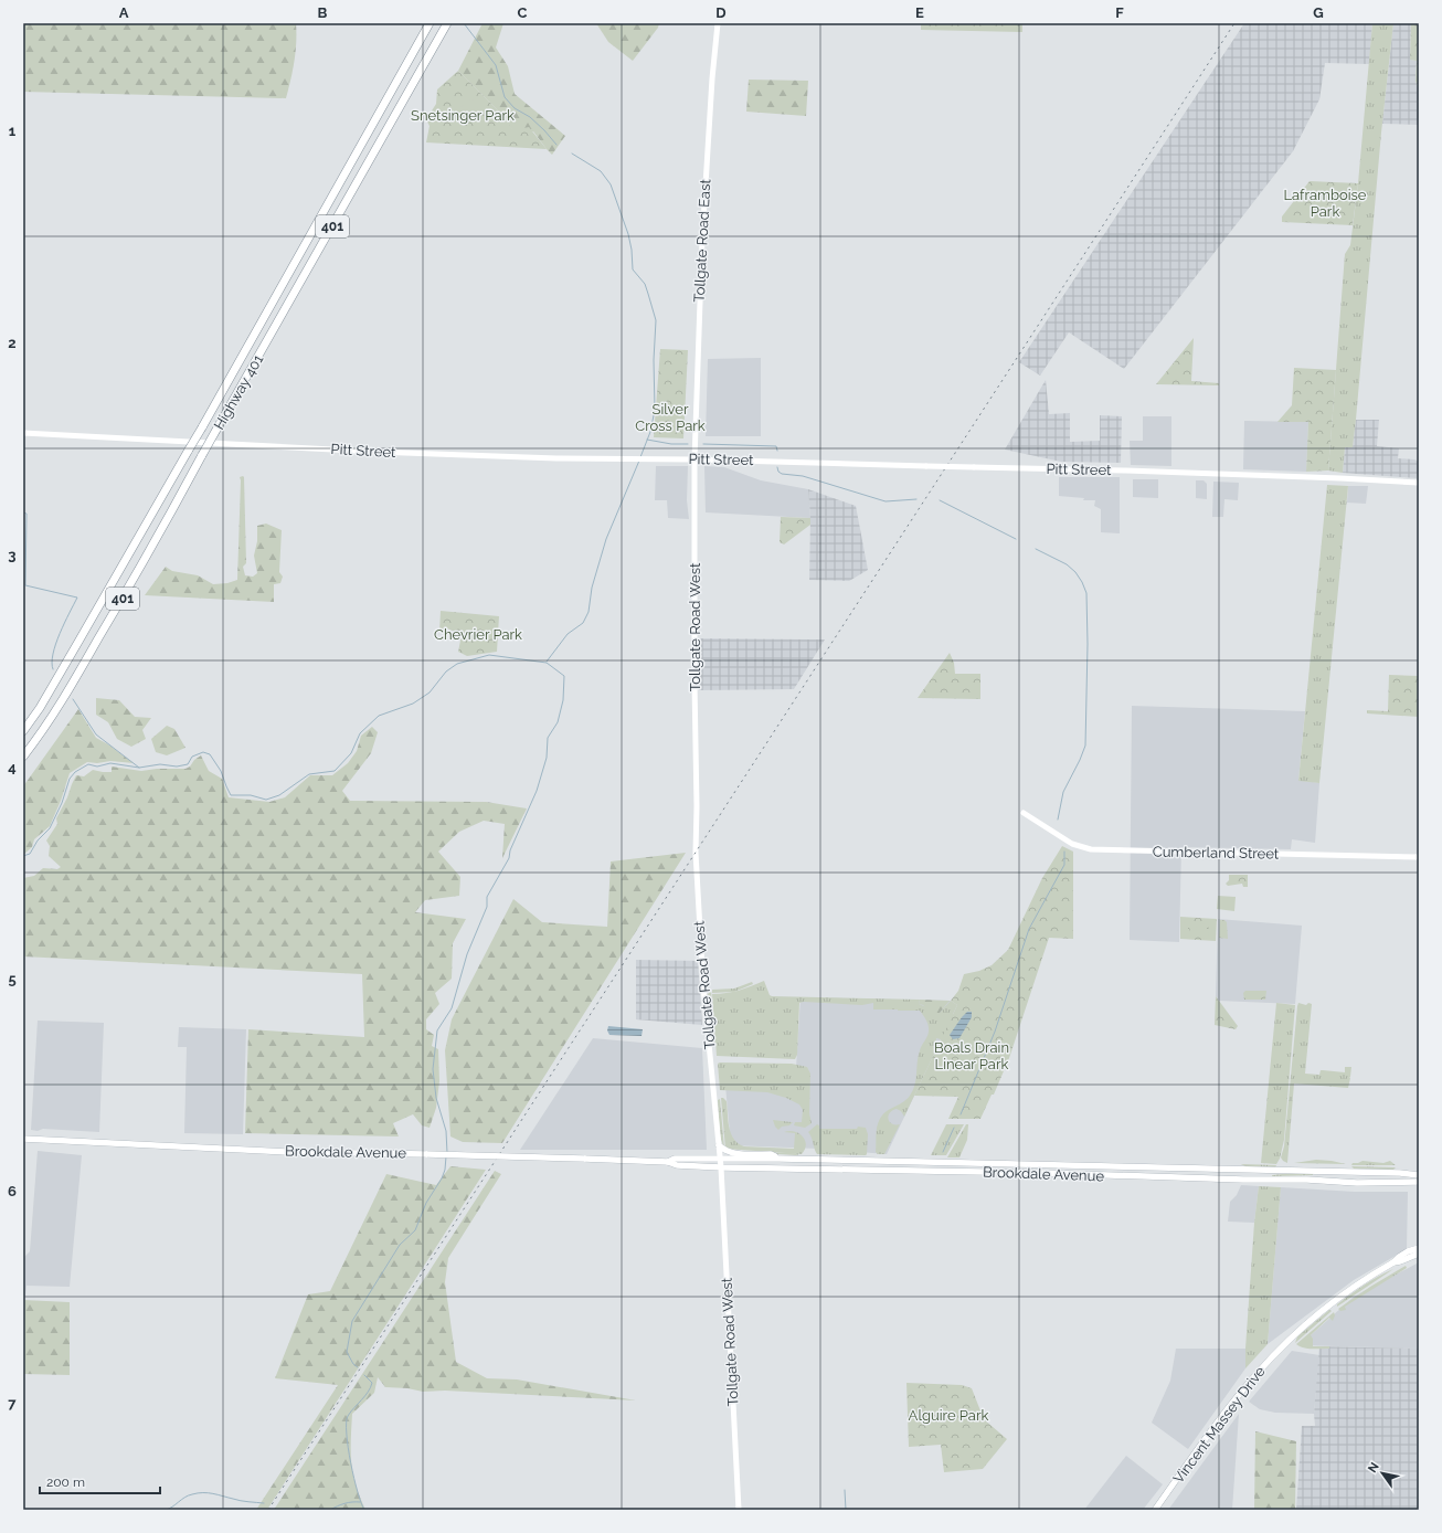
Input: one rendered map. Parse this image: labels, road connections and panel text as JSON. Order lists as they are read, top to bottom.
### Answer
{
  "streets": {
    "highway": ["401", "Highway 401"],
    "main road": ["Brookdale Avenue", "Vincent Massey Drive"],
    "street": [
      "Tollgate Road East",
      "Pitt Street",
      "Tollgate Road West",
      "Cumberland Street"
    ]
  },
  "crossings": [
    ["Tollgate Road East", "Pitt Street"],
    ["Tollgate Road East", "Tollgate Road West"],
    ["Pitt Street", "Tollgate Road West"],
    ["Tollgate Road West", "Brookdale Avenue"]
  ],
  "parks": [
    "Snetsinger Park",
    "Laframboise Park",
    "Silver Cross Park",
    "Chevrier Park",
    "Boals Drain Linear Park",
    "Alguire Park"
  ],
  "scale_bar": "200 m",
  "north": "top left",
  "grid": {
    "columns": [
      "A",
      "B",
      "C",
      "D",
      "E",
      "F",
      "G"
    ],
    "rows": [
      "1",
      "2",
      "3",
      "4",
      "5",
      "6",
      "7"
    ]
  }
}
